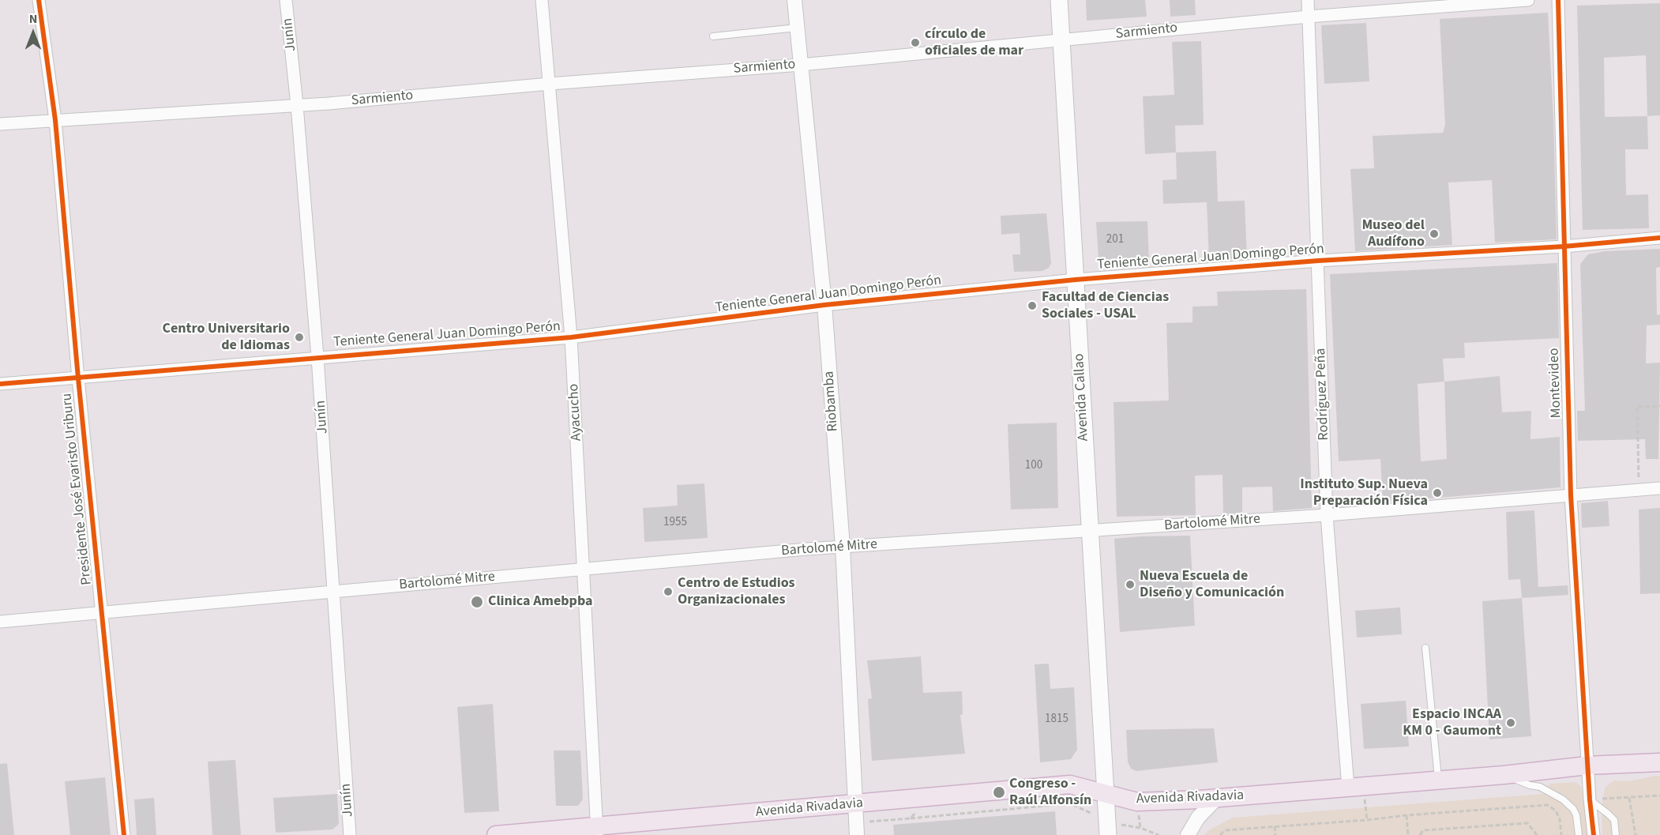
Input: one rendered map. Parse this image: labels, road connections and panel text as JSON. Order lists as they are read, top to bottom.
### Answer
{
  "streets": {
    "main road": ["Avenida Callao", "Avenida Rivadavia"],
    "street": [
      "Sarmiento",
      "Junín",
      "Teniente General Juan Domingo Perón",
      "Montevideo",
      "Rodríguez Peña",
      "Riobamba",
      "Ayacucho",
      "Presidente José Evaristo Uriburu",
      "Bartolomé Mitre"
    ]
  },
  "crossings": [
    ["Sarmiento", "Junín"],
    ["Sarmiento", "Rodríguez Peña"],
    ["Sarmiento", "Avenida Callao"],
    ["Sarmiento", "Riobamba"],
    ["Sarmiento", "Ayacucho"],
    ["Sarmiento", "Presidente José Evaristo Uriburu"],
    ["Junín", "Teniente General Juan Domingo Perón"],
    ["Junín", "Bartolomé Mitre"],
    ["Teniente General Juan Domingo Perón", "Montevideo"],
    ["Teniente General Juan Domingo Perón", "Rodríguez Peña"],
    ["Teniente General Juan Domingo Perón", "Avenida Callao"],
    ["Teniente General Juan Domingo Perón", "Riobamba"],
    ["Teniente General Juan Domingo Perón", "Ayacucho"],
    ["Teniente General Juan Domingo Perón", "Presidente José Evaristo Uriburu"],
    ["Montevideo", "Bartolomé Mitre"],
    ["Montevideo", "Avenida Rivadavia"],
    ["Rodríguez Peña", "Bartolomé Mitre"],
    ["Rodríguez Peña", "Avenida Rivadavia"],
    ["Avenida Callao", "Bartolomé Mitre"],
    ["Avenida Callao", "Avenida Rivadavia"],
    ["Riobamba", "Bartolomé Mitre"],
    ["Riobamba", "Avenida Rivadavia"],
    ["Ayacucho", "Bartolomé Mitre"],
    ["Ayacucho", "Avenida Rivadavia"],
    ["Presidente José Evaristo Uriburu", "Bartolomé Mitre"]
  ],
  "places": [
    "círculo de oficiales de mar",
    "Museo del Audífono",
    "Facultad de Ciencias Sociales - USAL",
    "Centro Universitario de Idiomas",
    "Instituto Sup. Nueva Preparación Física",
    "Nueva Escuela de Diseño y Comunicación",
    "Centro de Estudios Organizacionales",
    "Clinica Amebpba",
    "Espacio INCAA KM 0 - Gaumont",
    "Congreso - Raúl Alfonsín"
  ],
  "house_numbers": [
    "201",
    "100",
    "1955",
    "1815"
  ],
  "north": "top"
}
